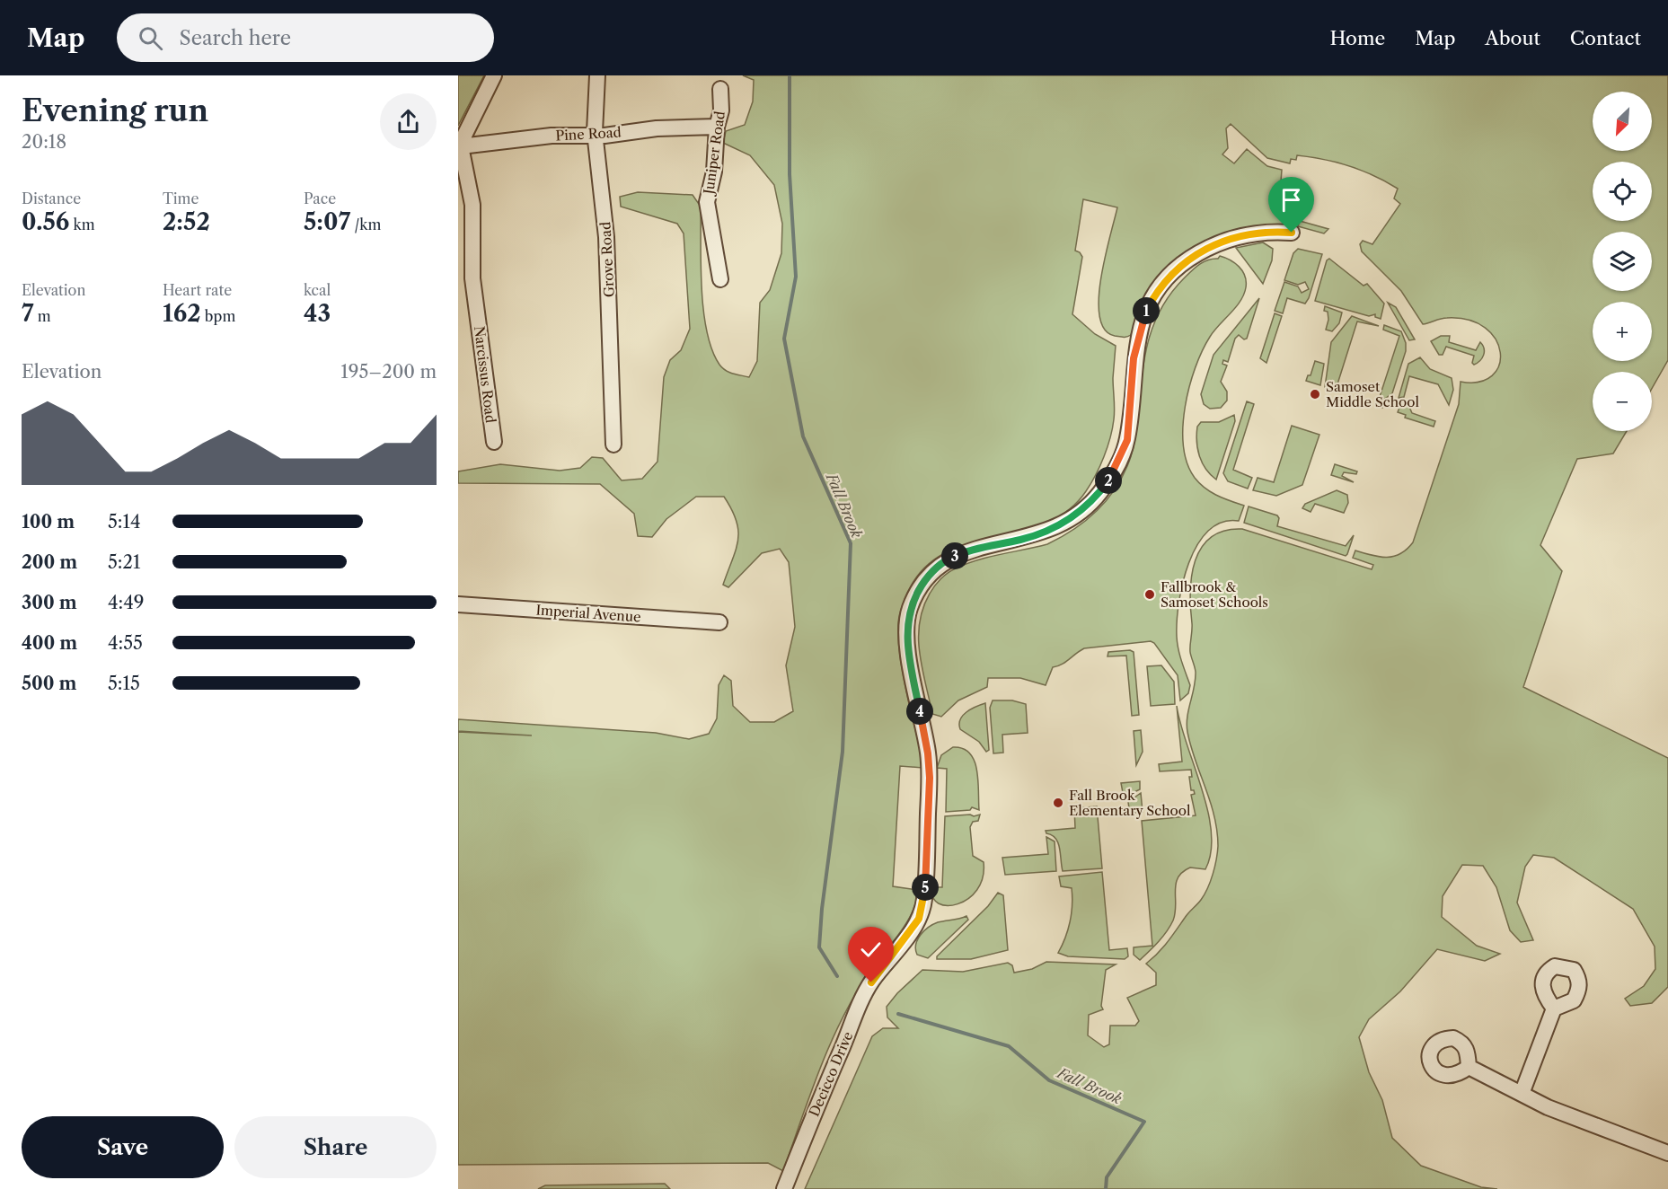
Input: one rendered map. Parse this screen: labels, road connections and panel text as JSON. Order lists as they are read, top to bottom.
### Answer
{
  "streets": {
    "street": [
      "Pine Road",
      "Juniper Road",
      "Grove Road",
      "Narcissus Road",
      "Imperial Avenue",
      "Decicco Drive"
    ]
  },
  "crossings": [
    ["Pine Road", "Juniper Road"],
    ["Pine Road", "Grove Road"],
    ["Pine Road", "Narcissus Road"]
  ],
  "water": ["Fall Brook"],
  "places": ["Samoset Middle School", "Fallbrook & Samoset Schools", "Fall Brook Elementary School"],
  "north": "bottom left",
  "page": {
    "header": "Map",
    "search": "Search here",
    "nav": [
      "Home",
      "Map",
      "About",
      "Contact"
    ],
    "heading": ["Evening run", "20:18"],
    "map_buttons": ["+", "−"],
    "stats": [
      ["Distance", "0.56 km"],
      ["Time", "2:52"],
      ["Pace", "5:07 /km"],
      ["Elevation", "7 m"],
      ["Heart rate", "162 bpm"],
      ["kcal", "43"]
    ],
    "pins": [
      "1",
      "2",
      "3",
      "4",
      "5"
    ],
    "chart": ["Elevation", "195–200 m"],
    "list": [
      {
        "name": "100 m",
        "note": "5:14"
      },
      {
        "name": "200 m",
        "note": "5:21"
      },
      {
        "name": "300 m",
        "note": "4:49"
      },
      {
        "name": "400 m",
        "note": "4:55"
      },
      {
        "name": "500 m",
        "note": "5:15"
      }
    ],
    "buttons": ["Save", "Share"]
  }
}
